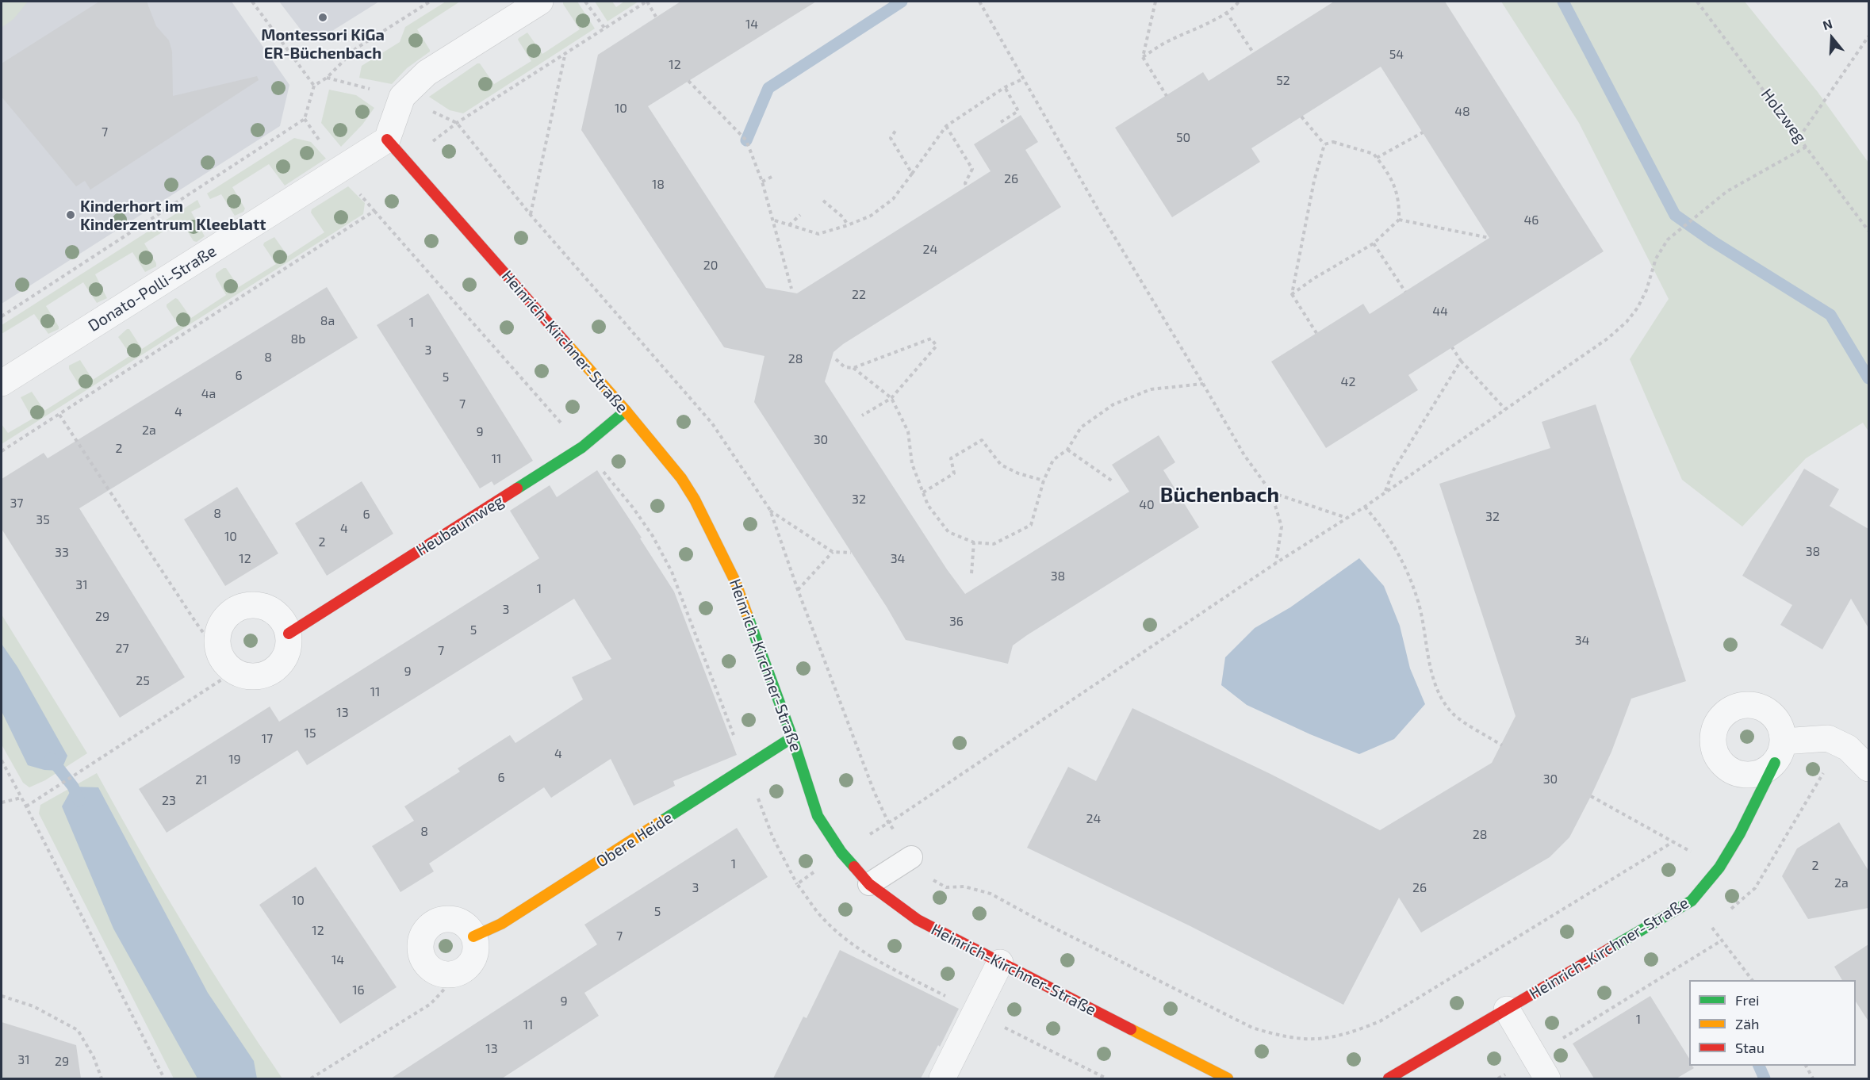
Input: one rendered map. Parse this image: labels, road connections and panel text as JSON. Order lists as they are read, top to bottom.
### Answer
{
  "streets": {
    "street": [
      "Donato-Polli-Straße",
      "Heinrich-Kirchner-Straße",
      "Heubaumweg",
      "Obere Heide"
    ],
    "path": ["Holzweg"]
  },
  "crossings": [
    ["Donato-Polli-Straße", "Heinrich-Kirchner-Straße"],
    ["Heinrich-Kirchner-Straße", "Heubaumweg"],
    ["Heinrich-Kirchner-Straße", "Obere Heide"]
  ],
  "districts": ["Büchenbach"],
  "places": ["Montessori KiGa ER-Büchenbach", "Kinderhort im Kinderzentrum Kleeblatt"],
  "house_numbers": [
    "14",
    "54",
    "12",
    "52",
    "10",
    "48",
    "7",
    "50",
    "26",
    "18",
    "46",
    "24",
    "20",
    "22",
    "44",
    "8a",
    "1",
    "8b",
    "3",
    "8",
    "28",
    "6",
    "5",
    "42",
    "4a",
    "7",
    "4",
    "2a",
    "9",
    "30",
    "2",
    "11",
    "32",
    "37",
    "40",
    "8",
    "6",
    "32",
    "35",
    "4",
    "10",
    "2",
    "38",
    "33",
    "12",
    "34",
    "38",
    "31",
    "1",
    "3",
    "29",
    "36",
    "5",
    "34",
    "27",
    "7",
    "9",
    "25",
    "11",
    "13",
    "15",
    "17",
    "4",
    "19",
    "6",
    "30",
    "21",
    "23",
    "24",
    "8",
    "28",
    "1",
    "2",
    "2a",
    "3",
    "26",
    "10",
    "5",
    "12",
    "7",
    "14",
    "16",
    "9",
    "1",
    "11",
    "13",
    "31",
    "29"
  ],
  "legend": ["Frei", "Zäh", "Stau"],
  "north": "top"
}
